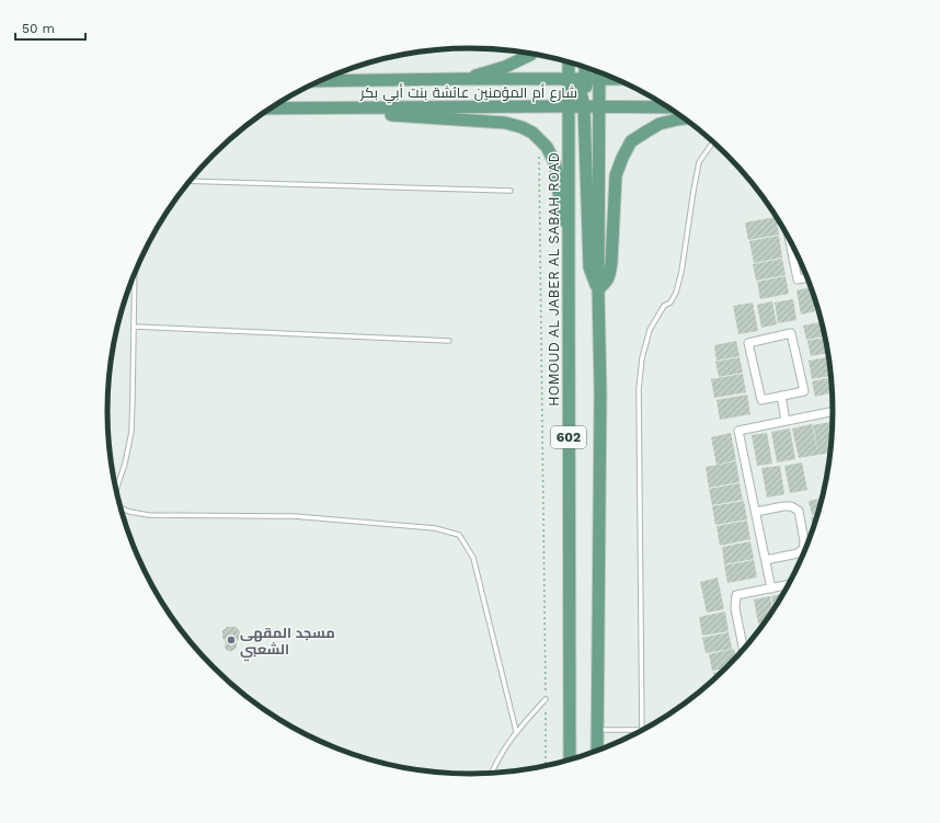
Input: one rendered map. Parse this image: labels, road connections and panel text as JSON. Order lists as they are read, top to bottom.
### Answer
{
  "streets": {
    "main road": ["شارع أم المؤمنين عائشة بنت أبي بكر", "HOMOUD AL JABER AL SABAH ROAD", "602"]
  },
  "crossings": [
    ["شارع أم المؤمنين عائشة بنت أبي بكر", "HOMOUD AL JABER AL SABAH ROAD"],
    ["شارع أم المؤمنين عائشة بنت أبي بكر", "602"]
  ],
  "places": ["مسجد المقهى الشعبي"],
  "scale_bar": "50 m"
}
